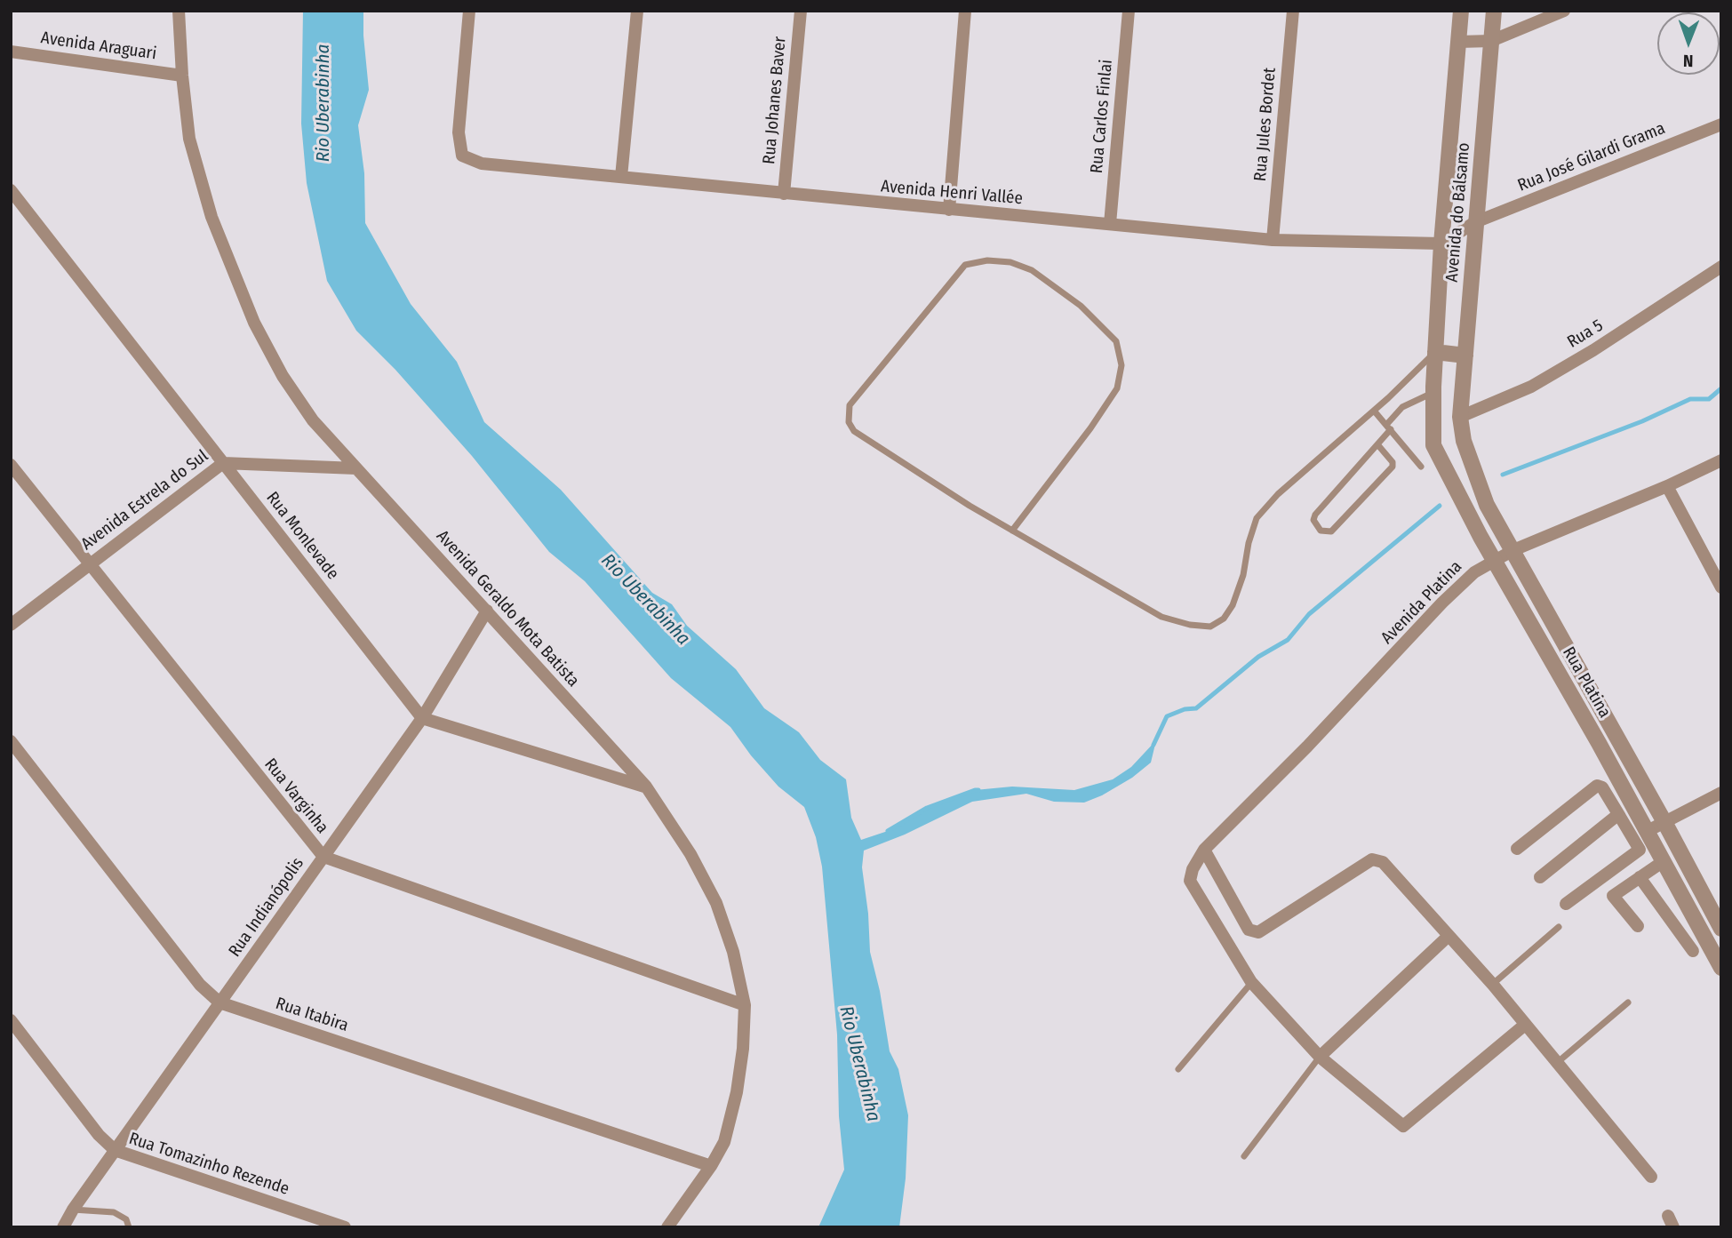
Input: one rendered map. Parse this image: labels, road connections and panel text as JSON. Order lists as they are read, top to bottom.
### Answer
{
  "streets": {
    "street": [
      "Avenida Araguari",
      "Rua Johanes Baver",
      "Rua Carlos Finlai",
      "Rua Jules Bordet",
      "Rua José Gilardi Grama",
      "Avenida Henri Vallée",
      "Avenida do Bálsamo",
      "Rua 5",
      "Avenida Estrela do Sul",
      "Rua Monlevade",
      "Avenida Platina",
      "Avenida Geraldo Mota Batista",
      "Rua Platina",
      "Rua Varginha",
      "Rua Indianópolis",
      "Rua Itabira",
      "Rua Tomazinho Rezende"
    ]
  },
  "crossings": [
    ["Avenida Araguari", "Avenida Geraldo Mota Batista"],
    ["Rua Johanes Baver", "Avenida Henri Vallée"],
    ["Rua Carlos Finlai", "Avenida Henri Vallée"],
    ["Rua Jules Bordet", "Avenida Henri Vallée"],
    ["Rua José Gilardi Grama", "Avenida Henri Vallée"],
    ["Rua José Gilardi Grama", "Avenida do Bálsamo"],
    ["Avenida Henri Vallée", "Avenida do Bálsamo"],
    ["Avenida do Bálsamo", "Rua 5"],
    ["Avenida do Bálsamo", "Rua Platina"],
    ["Rua 5", "Rua Platina"],
    ["Avenida Estrela do Sul", "Rua Monlevade"],
    ["Avenida Estrela do Sul", "Avenida Geraldo Mota Batista"],
    ["Avenida Estrela do Sul", "Rua Varginha"],
    ["Rua Monlevade", "Rua Indianópolis"],
    ["Avenida Platina", "Rua Platina"],
    ["Avenida Geraldo Mota Batista", "Rua Varginha"],
    ["Avenida Geraldo Mota Batista", "Rua Indianópolis"],
    ["Avenida Geraldo Mota Batista", "Rua Itabira"],
    ["Rua Varginha", "Rua Indianópolis"],
    ["Rua Indianópolis", "Rua Itabira"],
    ["Rua Indianópolis", "Rua Tomazinho Rezende"]
  ],
  "water": ["Rio Uberabinha"],
  "north": "bottom"
}
